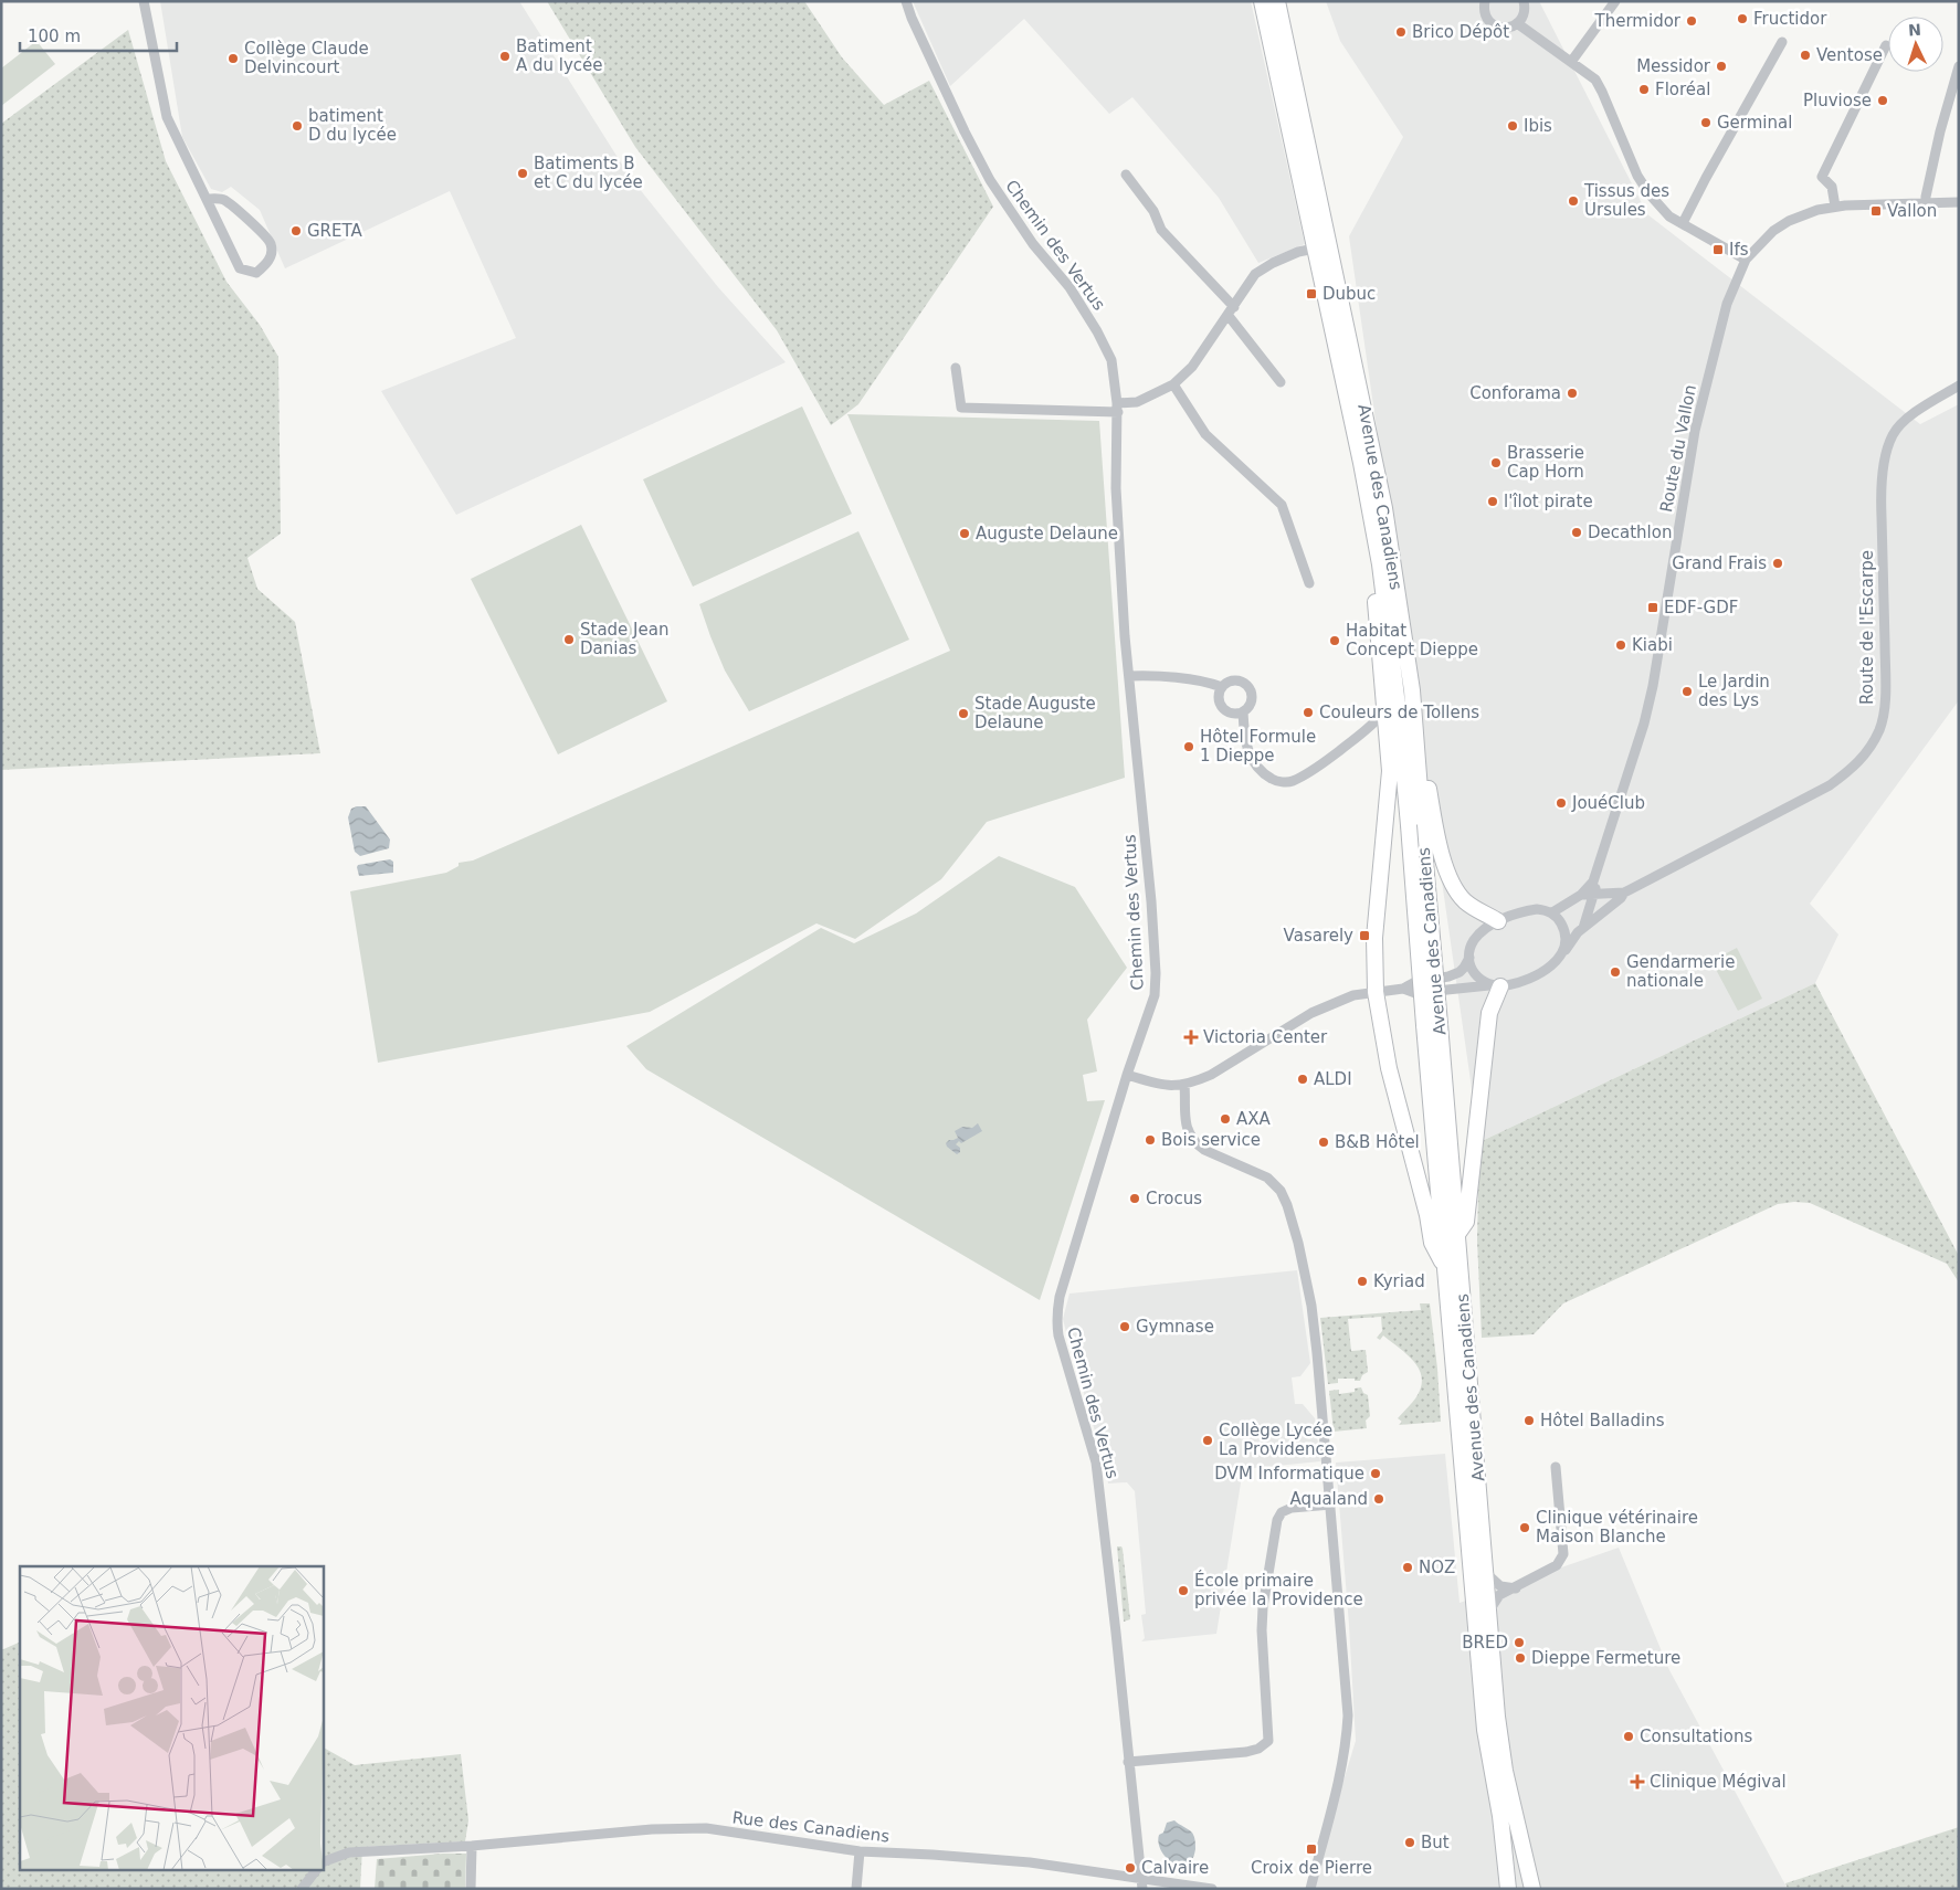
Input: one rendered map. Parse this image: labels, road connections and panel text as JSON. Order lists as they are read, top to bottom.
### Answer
{
  "streets": {
    "main road": ["Avenue des Canadiens"],
    "street": [
      "Chemin des Vertus",
      "Route du Vallon",
      "Route de l'Escarpe",
      "Rue des Canadiens"
    ]
  },
  "crossings": [
    ["Chemin des Vertus", "Rue des Canadiens"]
  ],
  "places": {
    "other": [
      "Fructidor",
      "Thermidor",
      "Brico Dépôt",
      "Ventose",
      "Batiment A du lycée",
      "Collège Claude Delvincourt",
      "Messidor",
      "Floréal",
      "Pluviose",
      "Germinal",
      "batiment D du lycée",
      "Ibis",
      "Batiments B et C du lycée",
      "Tissus des Ursules",
      "GRETA",
      "Conforama",
      "Brasserie Cap Horn",
      "l'îlot pirate",
      "Decathlon",
      "Auguste Delaune",
      "Grand Frais",
      "Stade Jean Danias",
      "Habitat Concept Dieppe",
      "Kiabi",
      "Le Jardin des Lys",
      "Couleurs de Tollens",
      "Stade Auguste Delaune",
      "Hôtel Formule 1 Dieppe",
      "JouéClub",
      "Gendarmerie nationale",
      "ALDI",
      "AXA",
      "Bois service",
      "B&B Hôtel",
      "Crocus",
      "Kyriad",
      "Gymnase",
      "Hôtel Balladins",
      "Collège Lycée La Providence",
      "DVM Informatique",
      "Aqualand",
      "Clinique vétérinaire Maison Blanche",
      "NOZ",
      "École primaire privée la Providence",
      "BRED",
      "Dieppe Fermeture",
      "Consultations",
      "But",
      "Calvaire"
    ],
    "transit": [
      "Vallon",
      "Ifs",
      "Dubuc",
      "EDF-GDF",
      "Vasarely",
      "Croix de Pierre"
    ],
    "health": ["Victoria Center", "Clinique Mégival"]
  },
  "scale_bar": "100 m",
  "north": "top"
}
